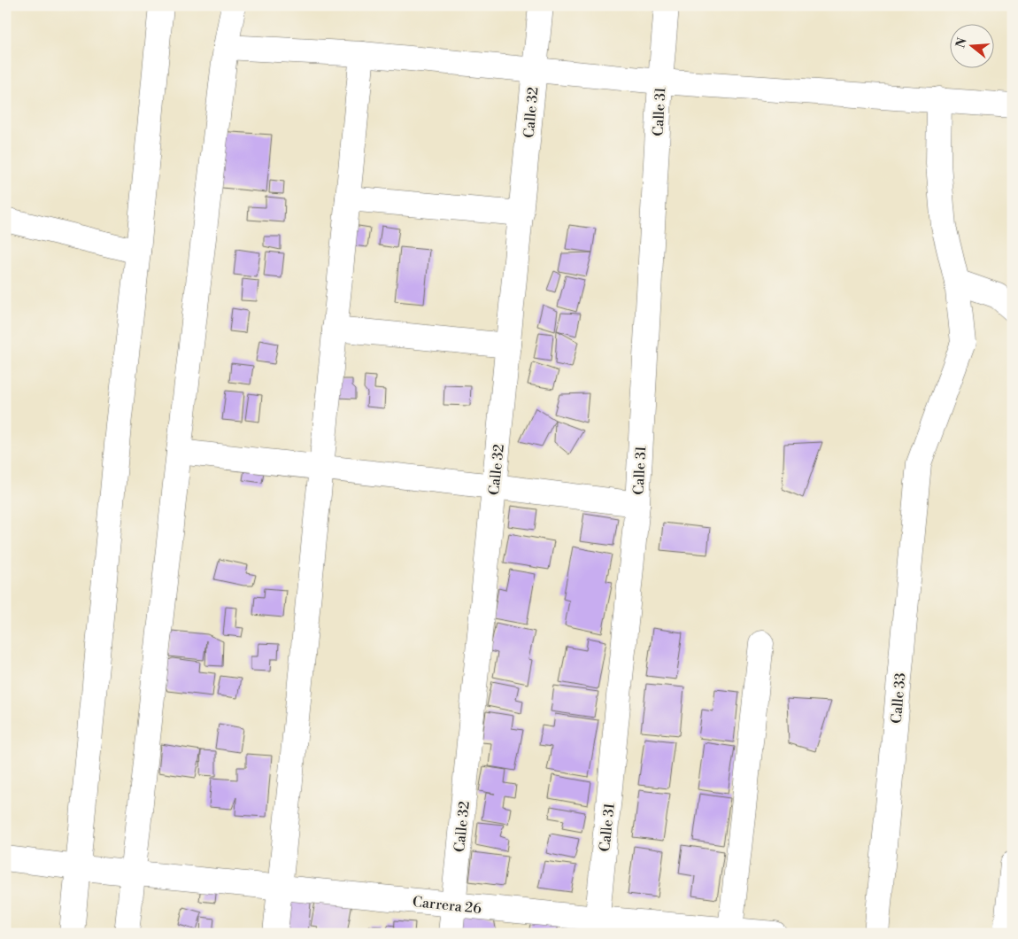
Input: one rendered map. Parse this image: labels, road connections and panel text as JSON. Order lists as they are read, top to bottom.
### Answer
{
  "streets": {
    "street": [
      "Calle 31",
      "Calle 32",
      "Calle 33",
      "Carrera 26"
    ]
  },
  "crossings": [
    ["Calle 31", "Carrera 26"],
    ["Calle 32", "Carrera 26"]
  ],
  "north": "left"
}
